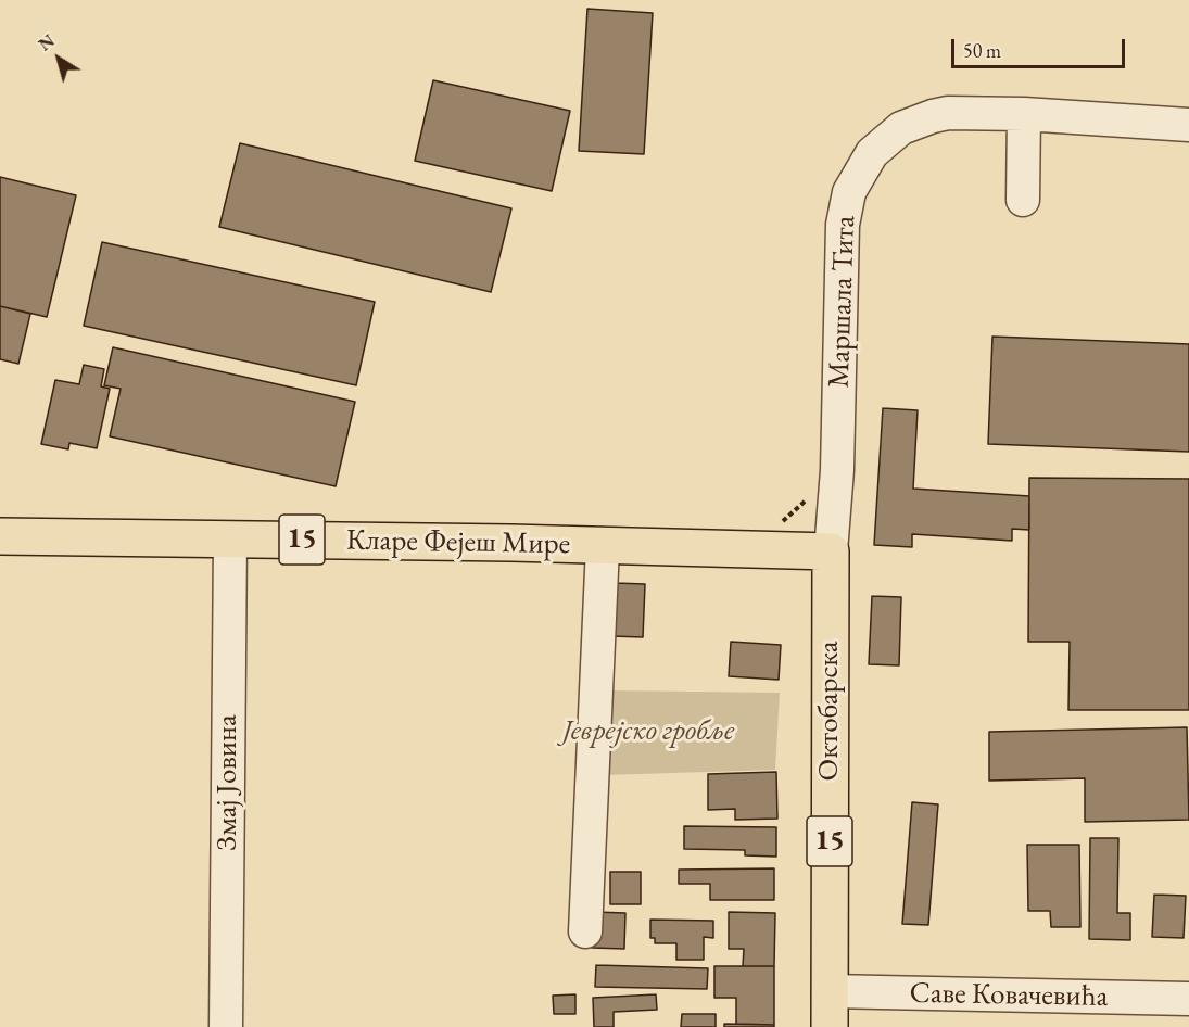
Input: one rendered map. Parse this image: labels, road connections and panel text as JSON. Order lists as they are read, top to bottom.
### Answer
{
  "streets": {
    "main road": ["15", "Кларе Фејеш Мире", "Октобарска"],
    "street": ["Маршала Тита", "Змај Јовина", "Саве Ковачевића"]
  },
  "crossings": [
    ["Маршала Тита", "Кларе Фејеш Мире"],
    ["Маршала Тита", "Октобарска"],
    ["Кларе Фејеш Мире", "Октобарска"],
    ["Кларе Фејеш Мире", "Змај Јовина"],
    ["Октобарска", "Саве Ковачевића"]
  ],
  "parks": ["Јеврејско гробље"],
  "scale_bar": "50 m",
  "north": "top left"
}
